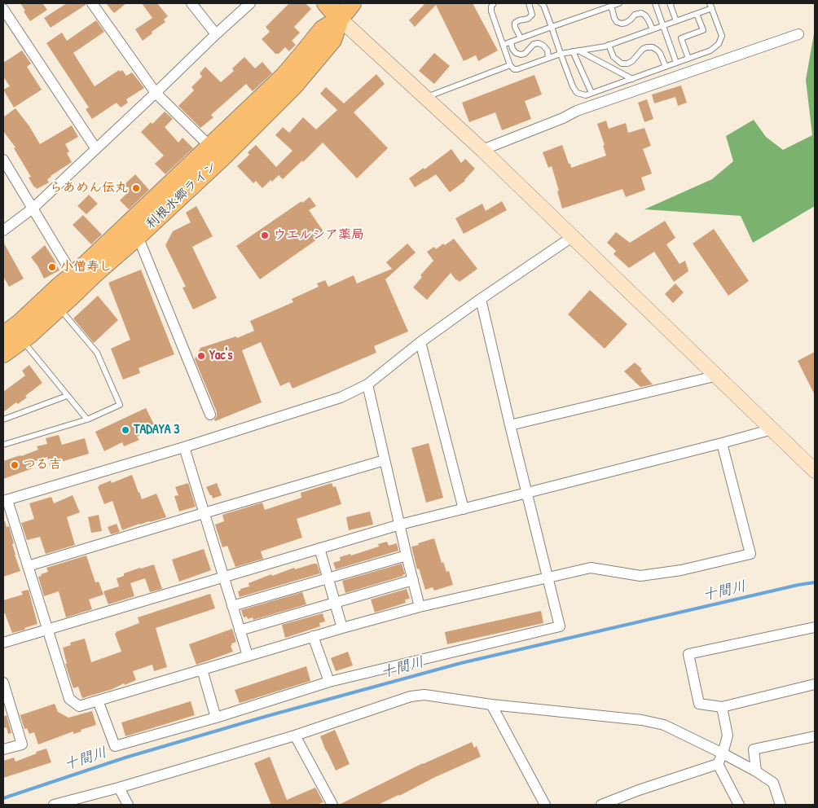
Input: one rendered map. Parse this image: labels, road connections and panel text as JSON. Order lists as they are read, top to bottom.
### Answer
{
  "streets": {
    "highway": ["利根水郷ライン"]
  },
  "water": ["十間川"],
  "places": [
    "らあめん伝丸",
    "ウエルシア薬局",
    "小僧寿し",
    "Yac's",
    "TADAYA 3",
    "つる吉"
  ]
}
